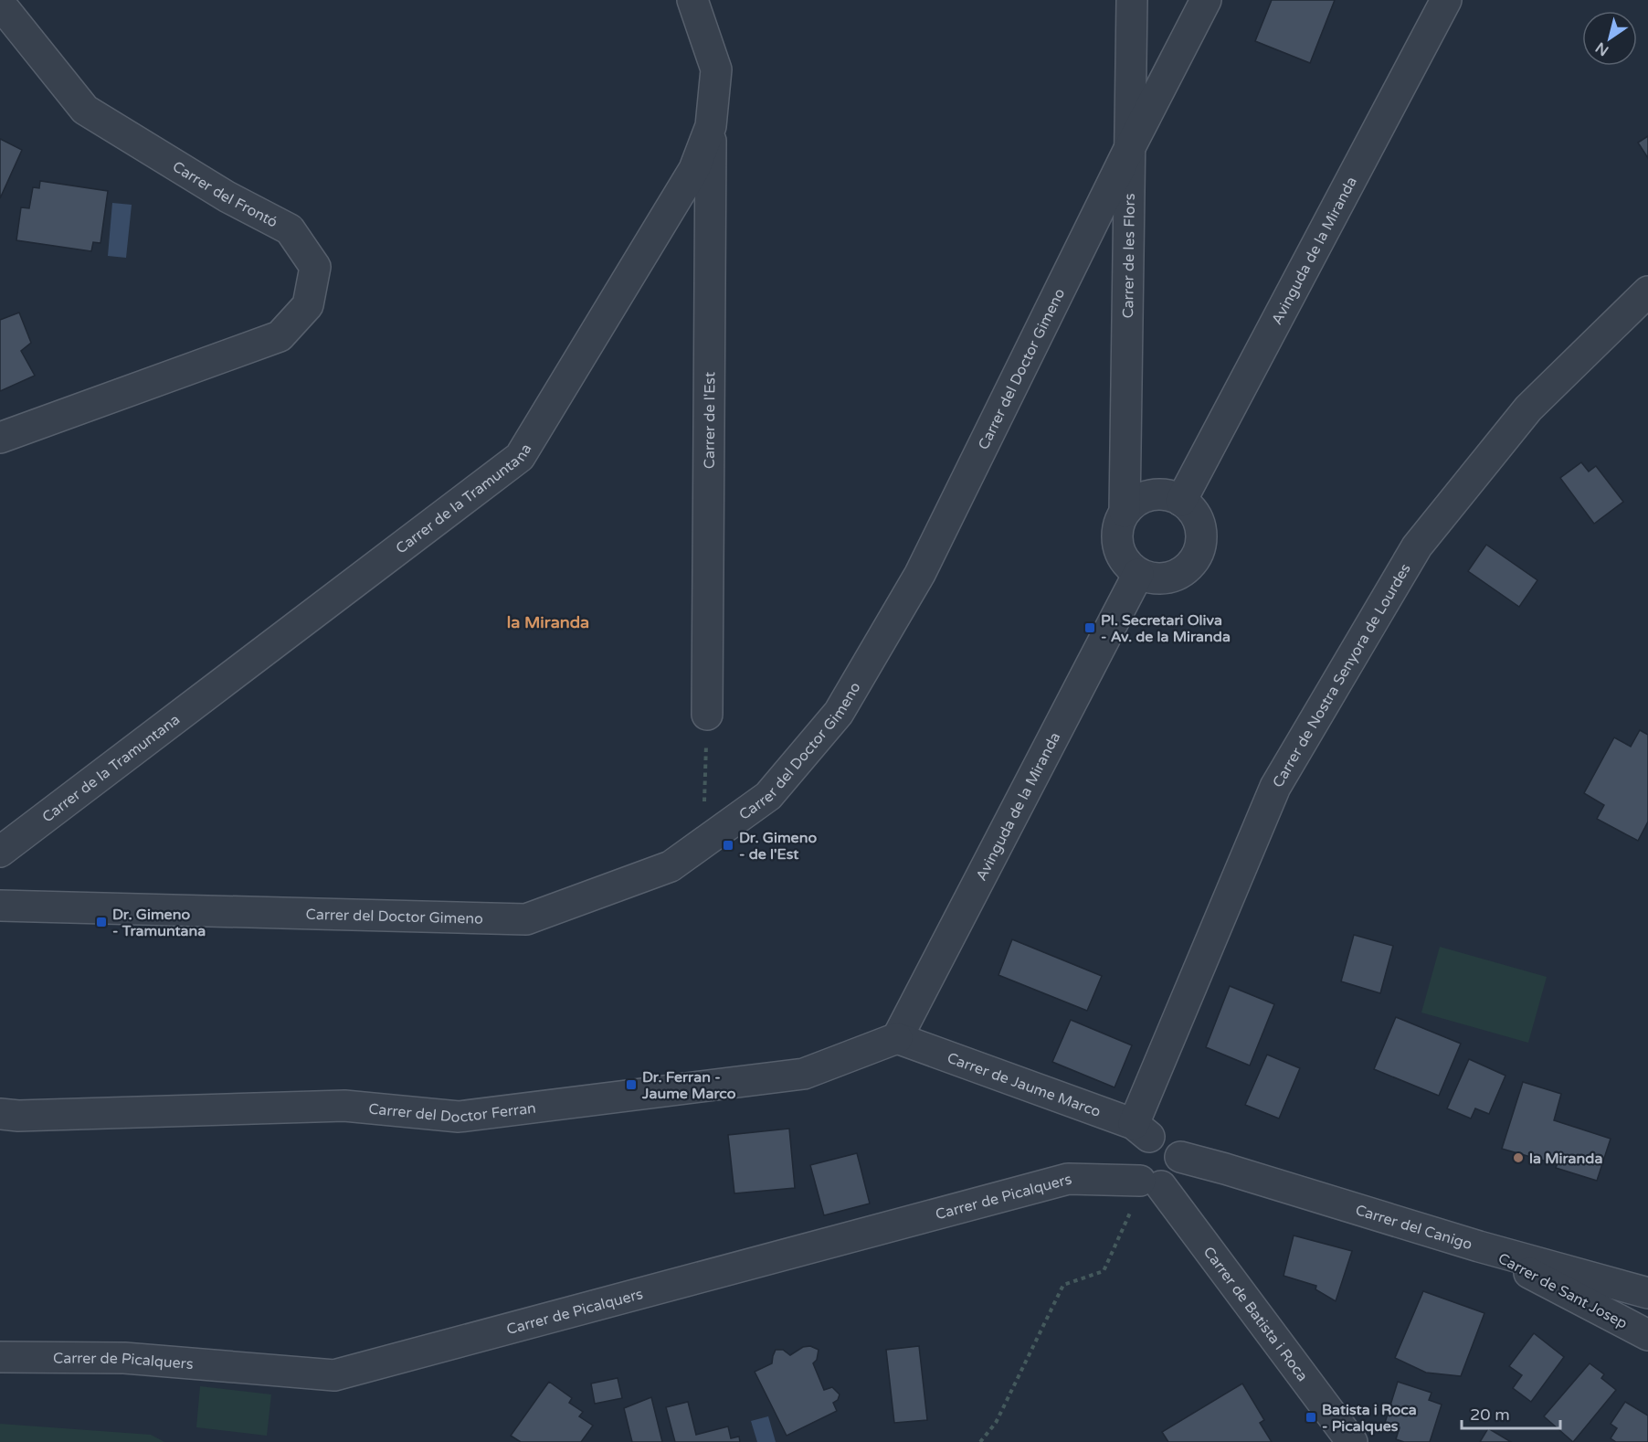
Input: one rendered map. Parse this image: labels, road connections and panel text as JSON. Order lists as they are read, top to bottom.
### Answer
{
  "streets": {
    "street": [
      "Carrer del Frontó",
      "Avinguda de la Miranda",
      "Carrer de les Flors",
      "Carrer del Doctor Gimeno",
      "Carrer de l'Est",
      "Carrer de la Tramuntana",
      "Carrer de Nostra Senyora de Lourdes",
      "Carrer de Jaume Marco",
      "Carrer del Doctor Ferran",
      "Carrer de Picalquers",
      "Carrer del Canigo",
      "Carrer de Sant Josep",
      "Carrer de Batista i Roca"
    ]
  },
  "crossings": [
    ["Avinguda de la Miranda", "Carrer de les Flors"],
    ["Avinguda de la Miranda", "Carrer de Jaume Marco"],
    ["Avinguda de la Miranda", "Carrer del Doctor Ferran"],
    ["Carrer de les Flors", "Carrer del Doctor Gimeno"],
    ["Carrer de l'Est", "Carrer de la Tramuntana"],
    ["Carrer de Nostra Senyora de Lourdes", "Carrer de Jaume Marco"],
    ["Carrer de Nostra Senyora de Lourdes", "Carrer de Picalquers"],
    ["Carrer de Nostra Senyora de Lourdes", "Carrer del Canigo"],
    ["Carrer de Nostra Senyora de Lourdes", "Carrer de Batista i Roca"],
    ["Carrer de Jaume Marco", "Carrer del Doctor Ferran"],
    ["Carrer de Jaume Marco", "Carrer de Picalquers"],
    ["Carrer de Jaume Marco", "Carrer del Canigo"],
    ["Carrer de Jaume Marco", "Carrer de Batista i Roca"],
    ["Carrer de Picalquers", "Carrer del Canigo"],
    ["Carrer de Picalquers", "Carrer de Batista i Roca"],
    ["Carrer del Canigo", "Carrer de Sant Josep"],
    ["Carrer del Canigo", "Carrer de Batista i Roca"]
  ],
  "districts": ["la Miranda"],
  "places": {
    "transit": [
      "Pl. Secretari Oliva - Av. de la Miranda",
      "Dr. Gimeno - de l'Est",
      "Dr. Gimeno - Tramuntana",
      "Dr. Ferran - Jaume Marco",
      "Batista i Roca - Picalques"
    ],
    "other": ["la Miranda"]
  },
  "scale_bar": "20 m",
  "north": "bottom left"
}
